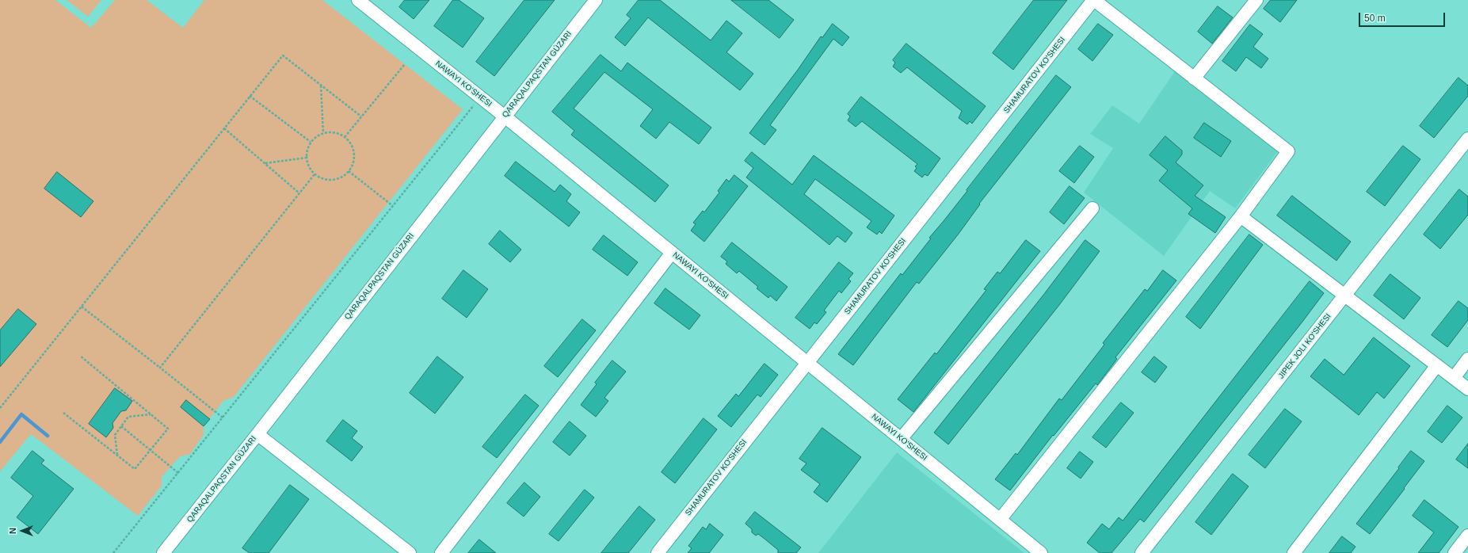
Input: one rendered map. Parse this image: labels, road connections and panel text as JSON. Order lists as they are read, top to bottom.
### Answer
{
  "streets": {
    "street": ["SHAMURATOV KO'SHESI", "NAWAYI KO'SHESI", "JIPEK JOLI KO'SHESI"]
  },
  "crossings": [
    ["SHAMURATOV KO'SHESI", "NAWAYI KO'SHESI"]
  ],
  "scale_bar": "50 m",
  "north": "left"
}
